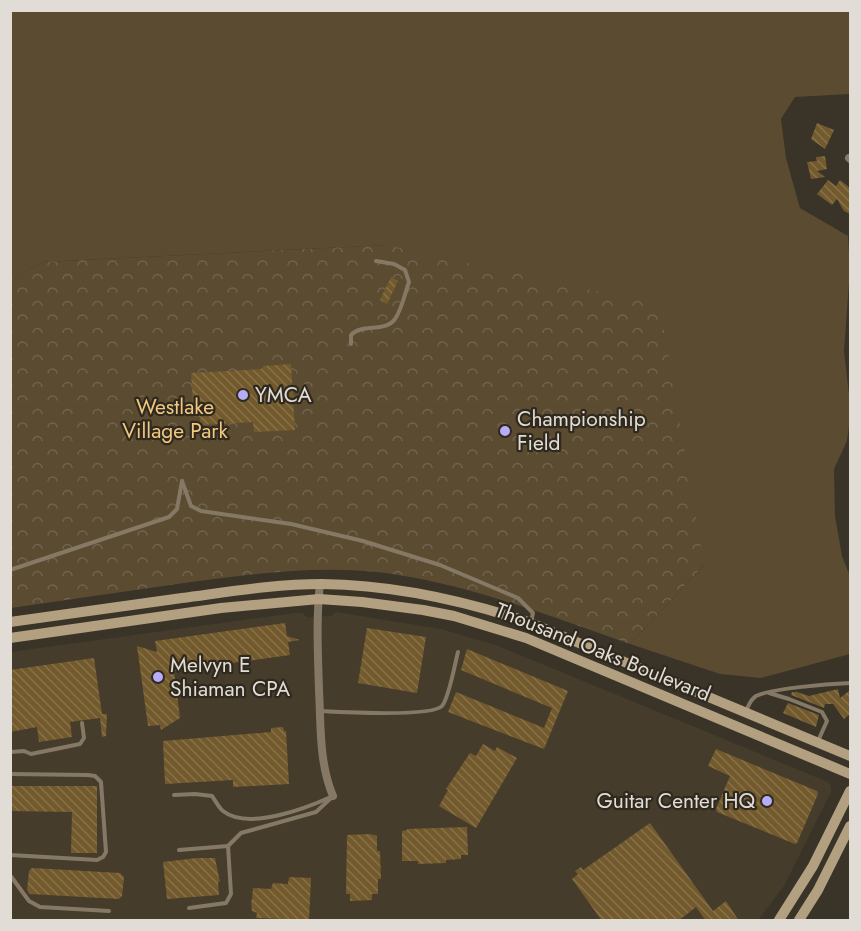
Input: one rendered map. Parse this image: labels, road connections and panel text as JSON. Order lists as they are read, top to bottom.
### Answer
{
  "streets": {
    "main road": ["Thousand Oaks Boulevard"]
  },
  "parks": ["Westlake Village Park"],
  "places": [
    "YMCA",
    "Championship Field",
    "Melvyn E Shiaman CPA",
    "Guitar Center HQ"
  ]
}
